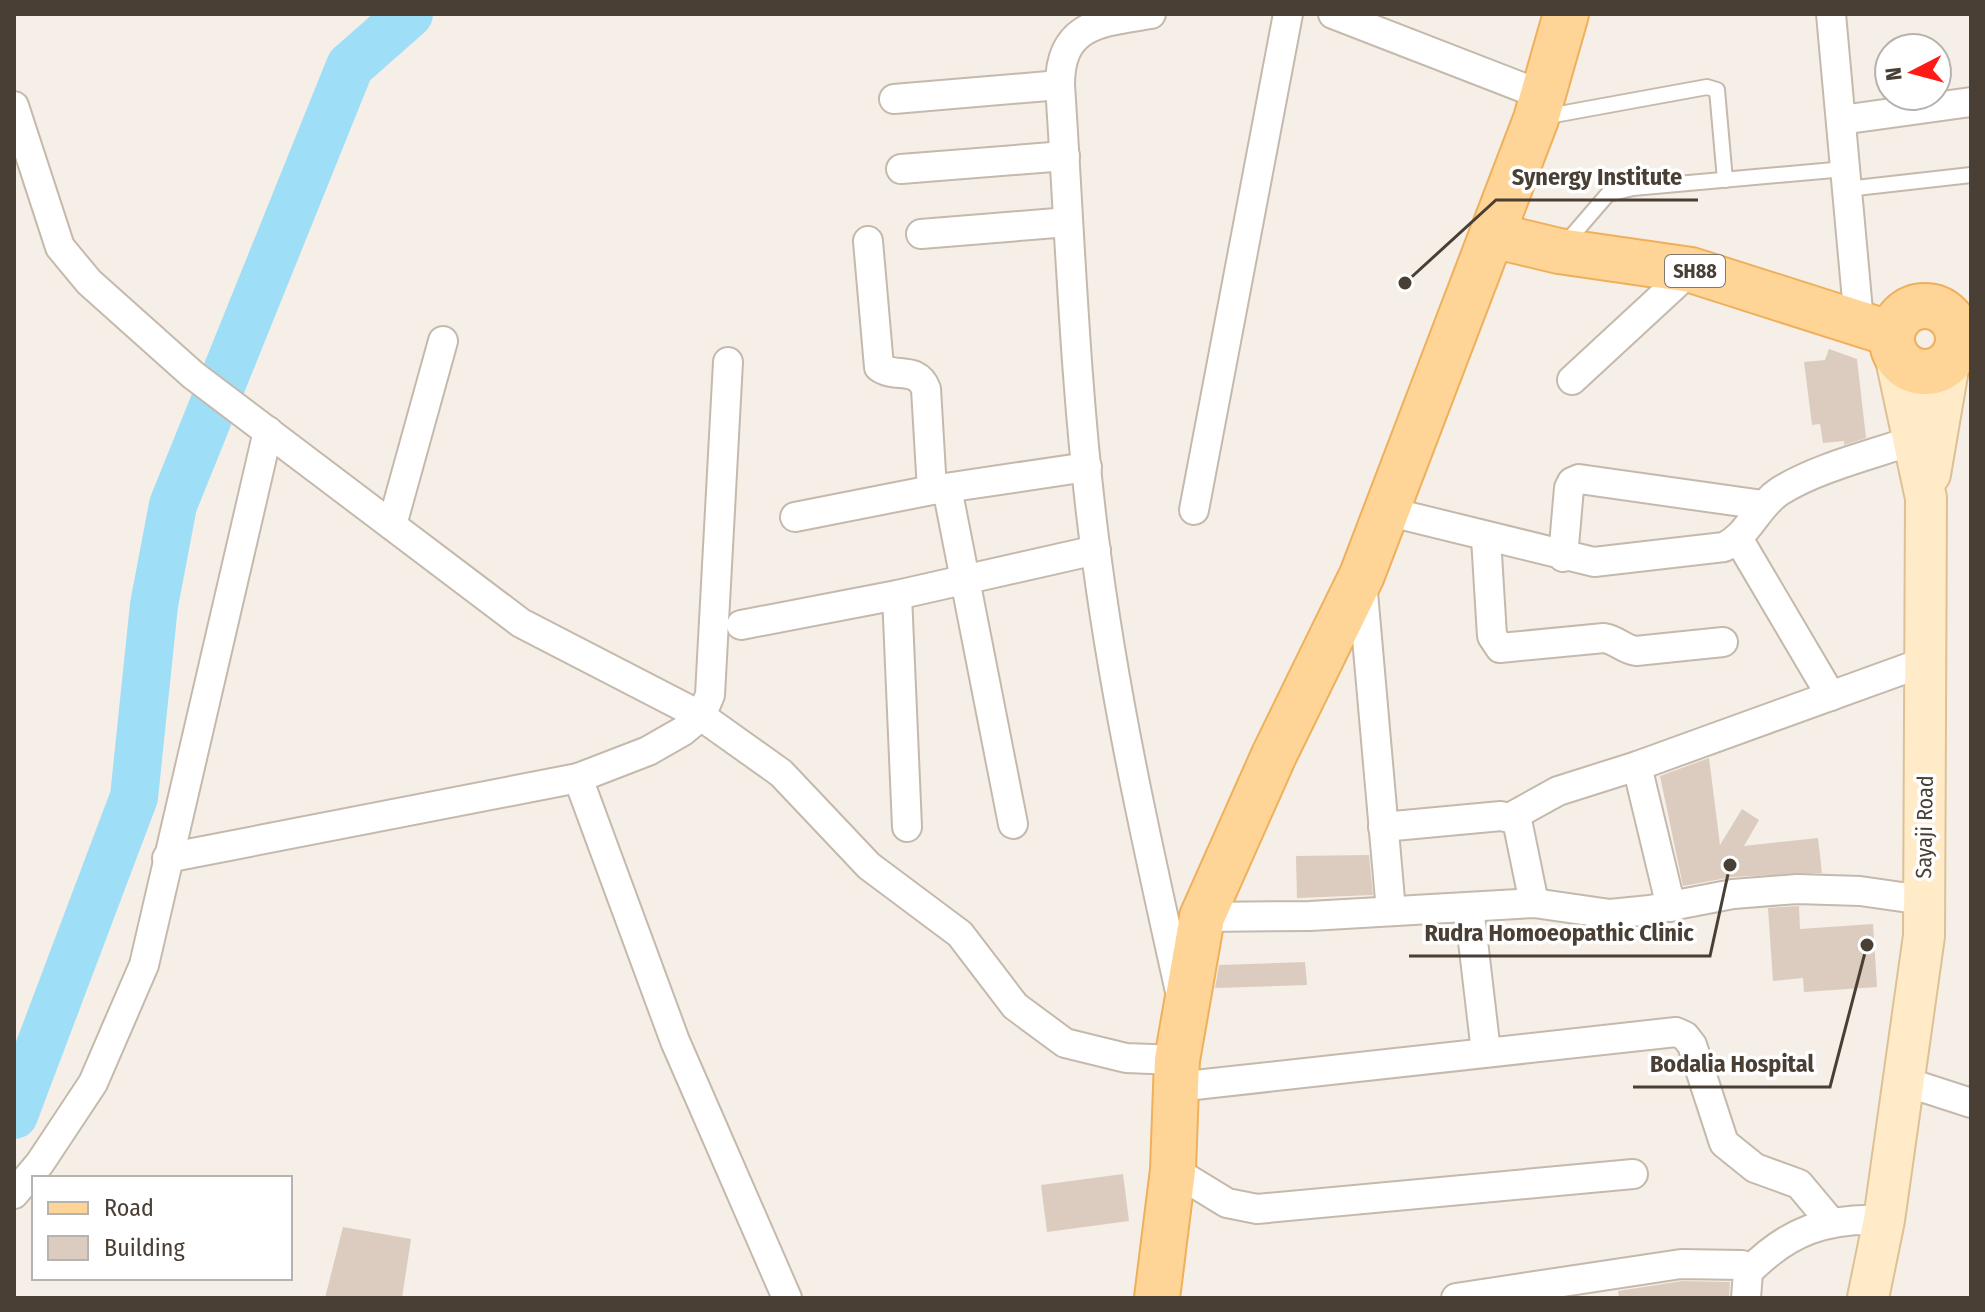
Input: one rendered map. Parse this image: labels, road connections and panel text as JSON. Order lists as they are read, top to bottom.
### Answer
{
  "streets": {
    "main road": ["SH88", "Sayaji Road"]
  },
  "crossings": [
    ["SH88", "Sayaji Road"]
  ],
  "places": ["Synergy Institute", "Rudra Homoeopathic Clinic", "Bodalia Hospital"],
  "legend": ["Road", "Building"],
  "north": "left"
}
